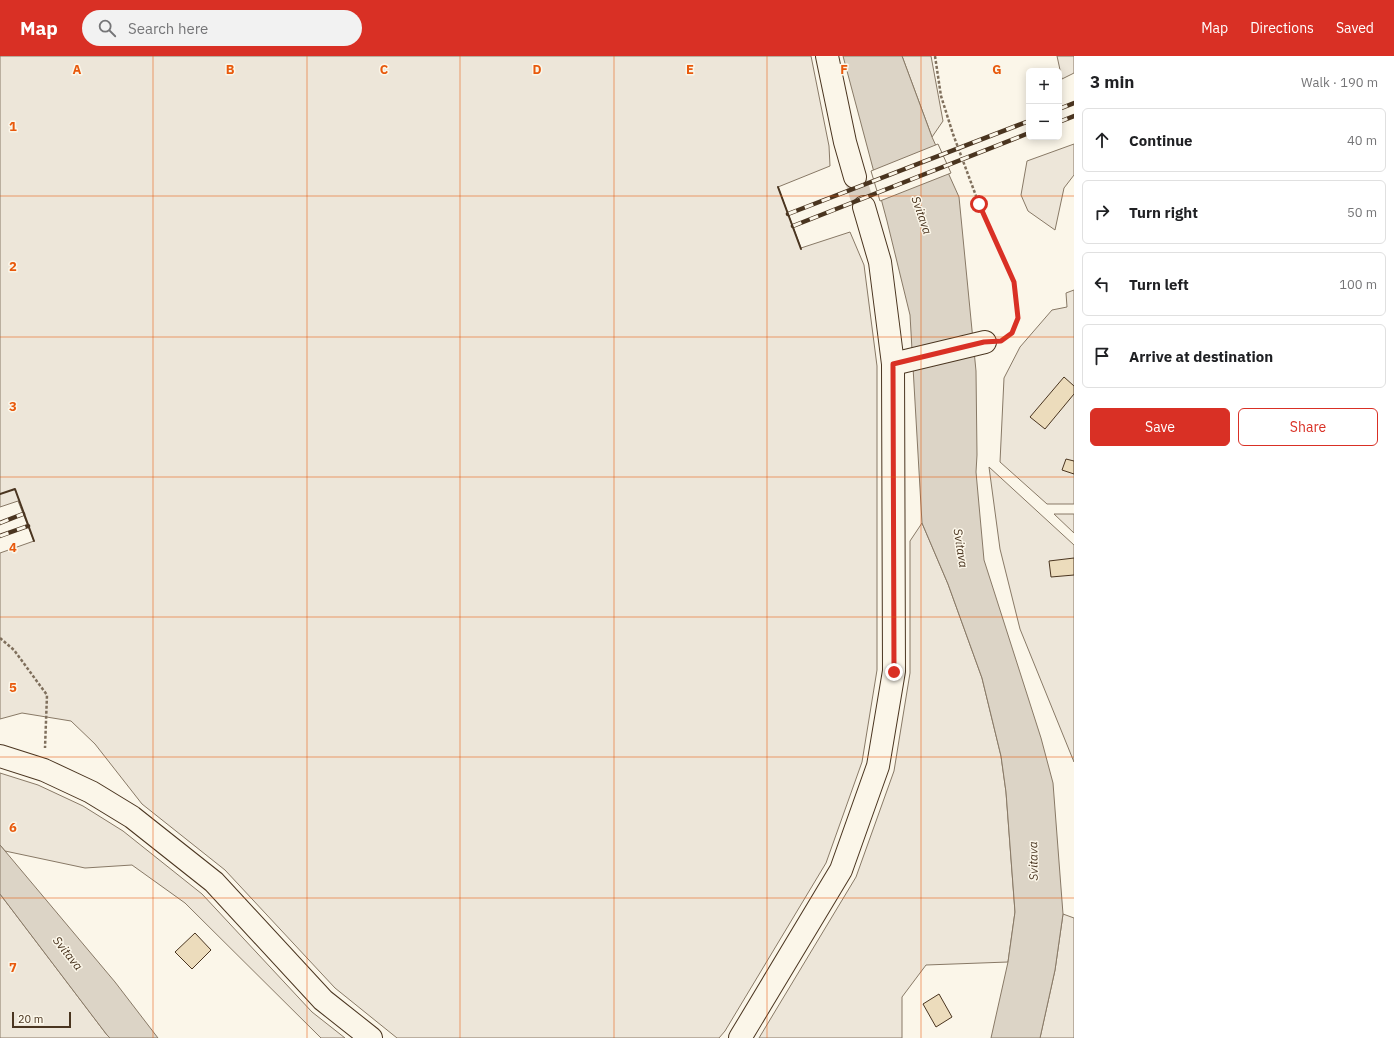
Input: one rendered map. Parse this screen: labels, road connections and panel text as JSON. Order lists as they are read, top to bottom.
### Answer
{
  "water": ["Svitava"],
  "scale_bar": "20 m",
  "page": {
    "header": "Map",
    "search": "Search here",
    "nav": ["Map", "Directions", "Saved"],
    "heading": ["3 min", "Walk · 190 m"],
    "map_buttons": ["+", "−"],
    "list": [
      ["Continue", "40 m"],
      ["Turn right", "50 m"],
      ["Turn left", "100 m"],
      "Arrive at destination"
    ],
    "buttons": ["Save", "Share"],
    "scale": "20 m"
  },
  "grid": {
    "columns": [
      "A",
      "B",
      "C",
      "D",
      "E",
      "F",
      "G"
    ],
    "rows": [
      "1",
      "2",
      "3",
      "4",
      "5",
      "6",
      "7"
    ]
  }
}
